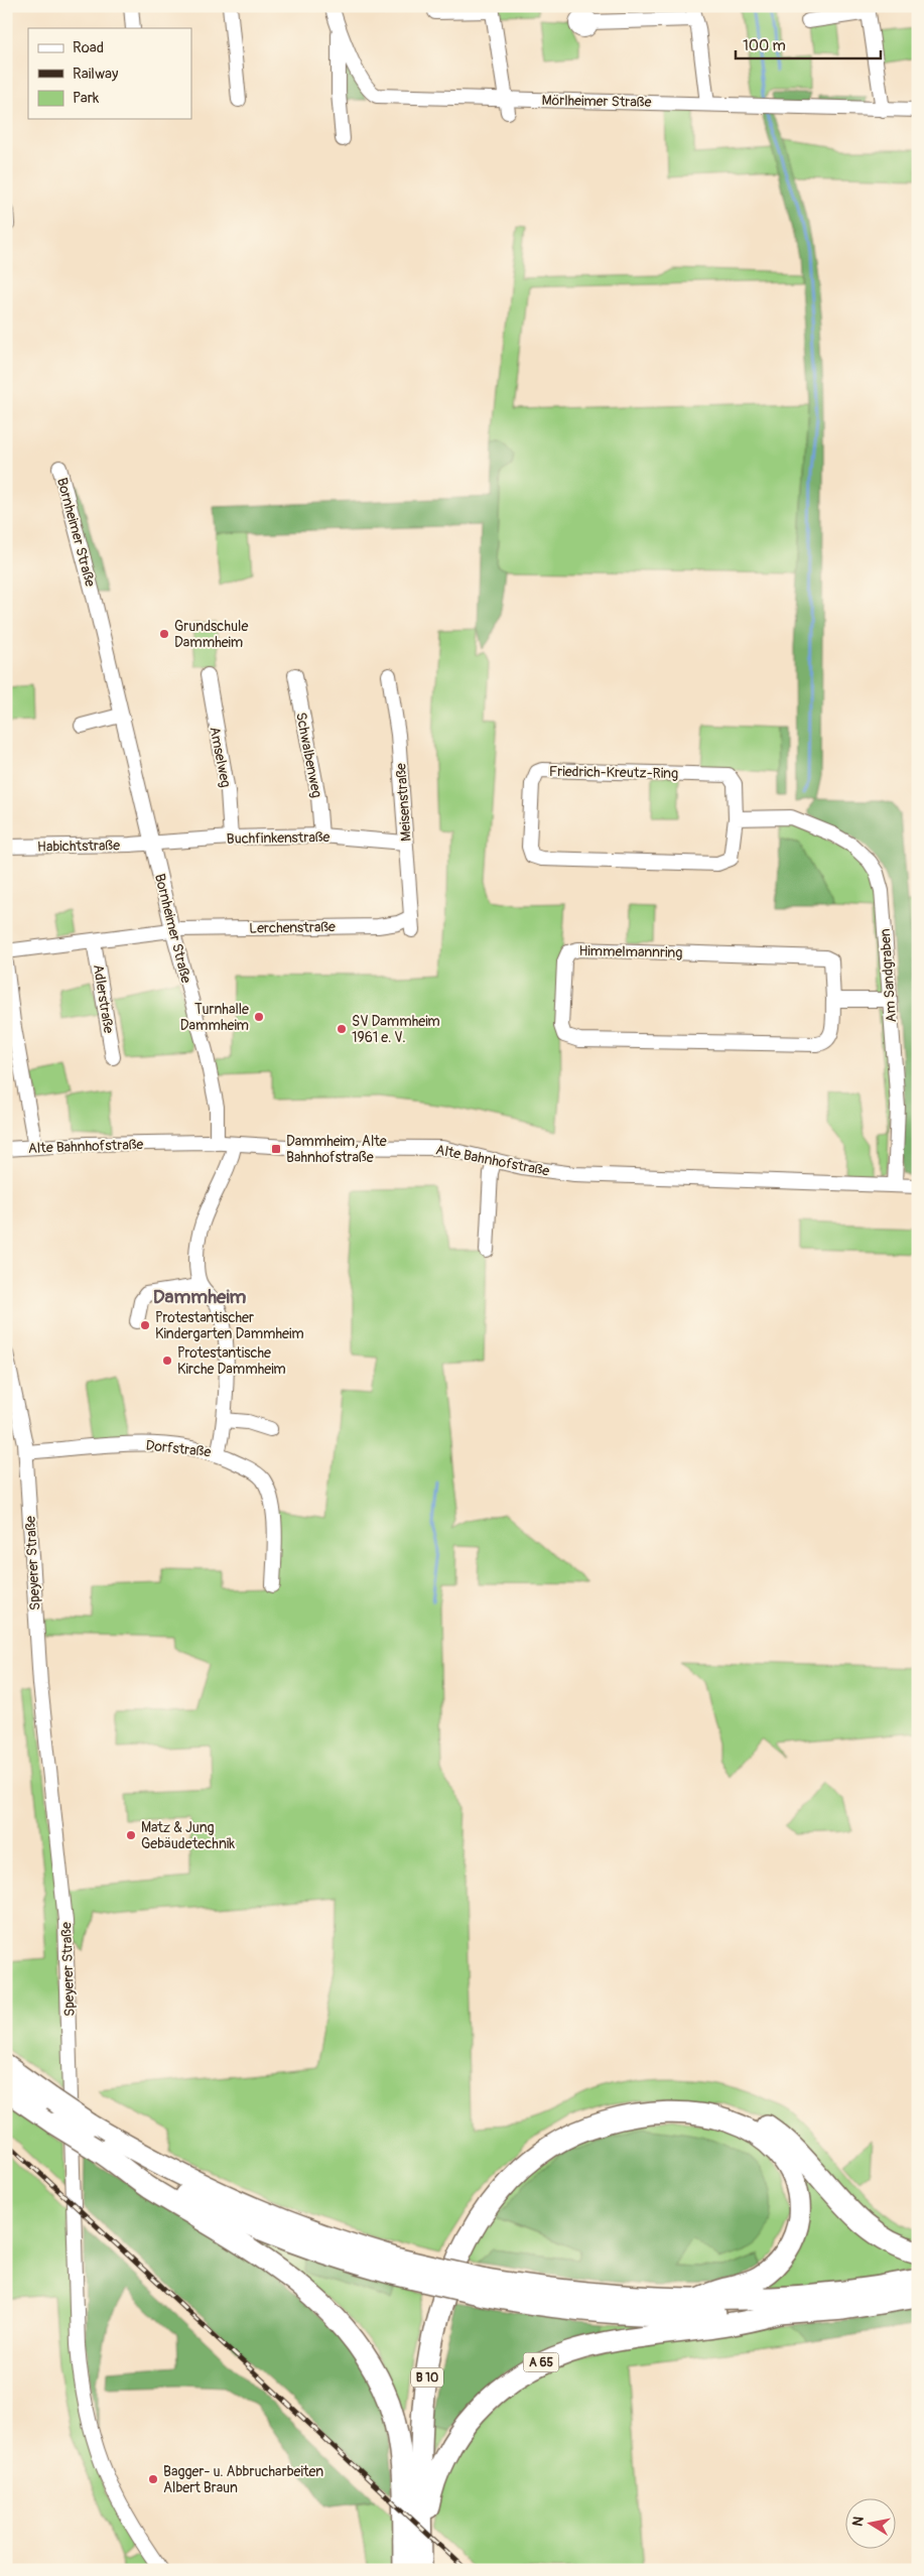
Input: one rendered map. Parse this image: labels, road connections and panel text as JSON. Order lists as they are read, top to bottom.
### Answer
{
  "streets": {
    "highway": ["A 65", "B 10"],
    "street": [
      "Mörlheimer Straße",
      "Bornheimer Straße",
      "Schwalbenweg",
      "Amselweg",
      "Friedrich-Kreutz-Ring",
      "Meisenstraße",
      "Buchfinkenstraße",
      "Habichtstraße",
      "Lerchenstraße",
      "Himmelmannring",
      "Am Sandgraben",
      "Adlerstraße",
      "Alte Bahnhofstraße",
      "Dorfstraße",
      "Speyerer Straße"
    ]
  },
  "crossings": [
    ["Bornheimer Straße", "Buchfinkenstraße"],
    ["Bornheimer Straße", "Habichtstraße"],
    ["Bornheimer Straße", "Lerchenstraße"],
    ["Bornheimer Straße", "Alte Bahnhofstraße"],
    ["Schwalbenweg", "Buchfinkenstraße"],
    ["Amselweg", "Buchfinkenstraße"],
    ["Friedrich-Kreutz-Ring", "Am Sandgraben"],
    ["Meisenstraße", "Buchfinkenstraße"],
    ["Meisenstraße", "Lerchenstraße"],
    ["Buchfinkenstraße", "Habichtstraße"],
    ["Am Sandgraben", "Alte Bahnhofstraße"],
    ["Dorfstraße", "Speyerer Straße"],
    ["A 65", "B 10"]
  ],
  "districts": ["Dammheim"],
  "places": {
    "other": [
      "Grundschule Dammheim",
      "Turnhalle Dammheim",
      "SV Dammheim 1961 e. V.",
      "Protestantischer Kindergarten Dammheim",
      "Protestantische Kirche Dammheim",
      "Matz & Jung Gebäudetechnik",
      "Bagger- u. Abbrucharbeiten Albert Braun"
    ],
    "transit": ["Dammheim, Alte Bahnhofstraße"]
  },
  "legend": ["Road", "Railway", "Park"],
  "scale_bar": "100 m",
  "north": "left"
}
